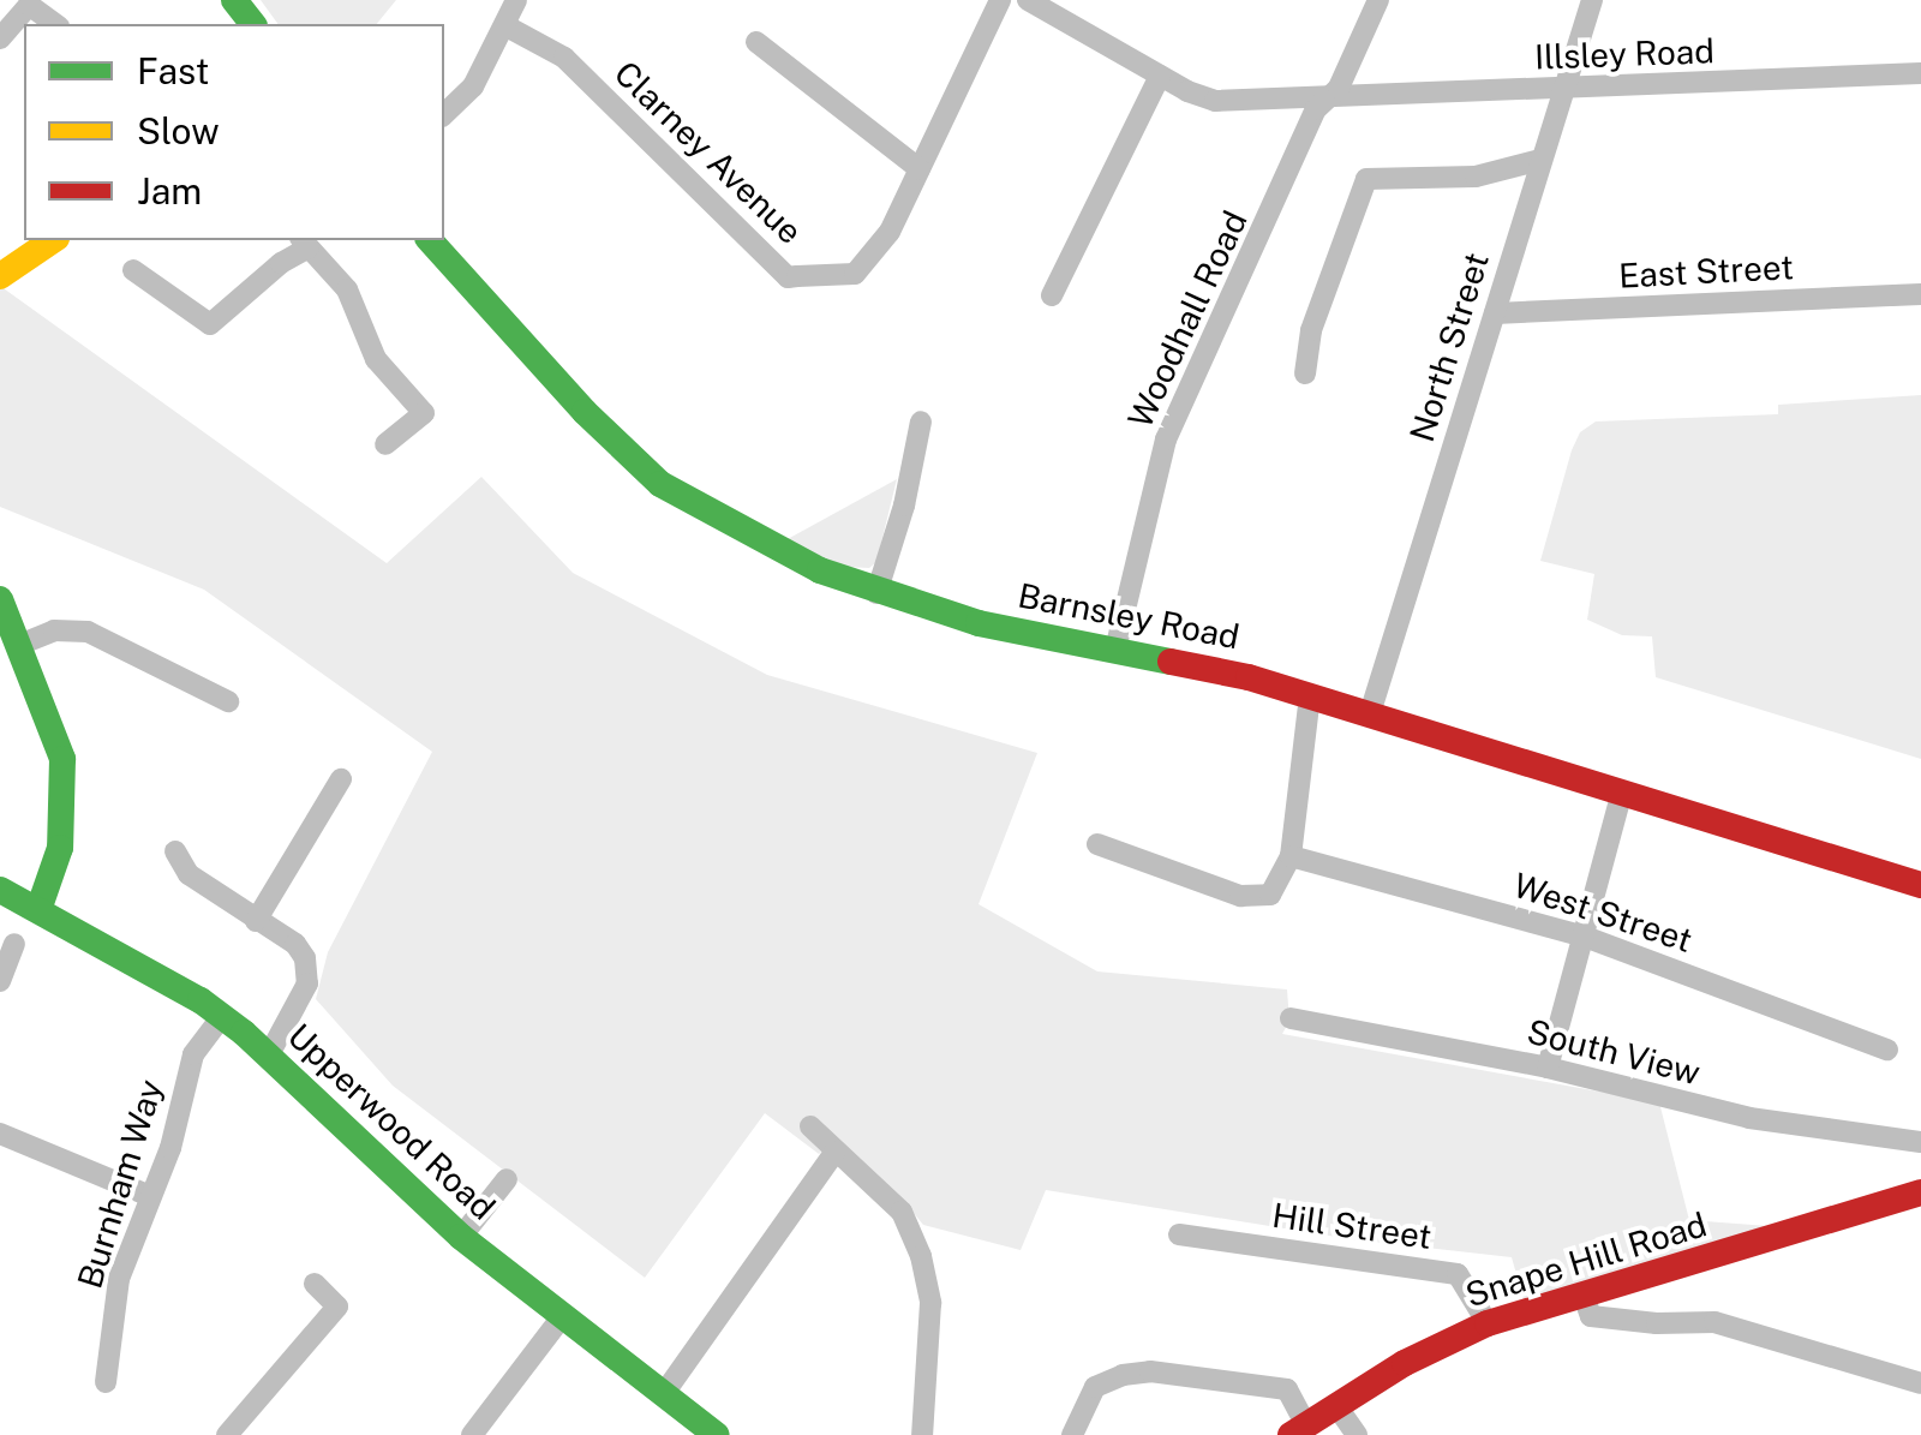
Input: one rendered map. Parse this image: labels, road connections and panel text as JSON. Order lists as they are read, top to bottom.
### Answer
{
  "streets": {
    "street": [
      "Illsley Road",
      "Clarney Avenue",
      "East Street",
      "Woodhall Road",
      "North Street",
      "Barnsley Road",
      "West Street",
      "South View",
      "Upperwood Road",
      "Burnham Way",
      "Hill Street",
      "Snape Hill Road"
    ]
  },
  "crossings": [
    ["Illsley Road", "Woodhall Road"],
    ["Illsley Road", "North Street"],
    ["East Street", "North Street"],
    ["Woodhall Road", "Barnsley Road"],
    ["North Street", "Barnsley Road"],
    ["Upperwood Road", "Burnham Way"],
    ["Hill Street", "Snape Hill Road"]
  ],
  "legend": ["Fast", "Slow", "Jam"]
}
